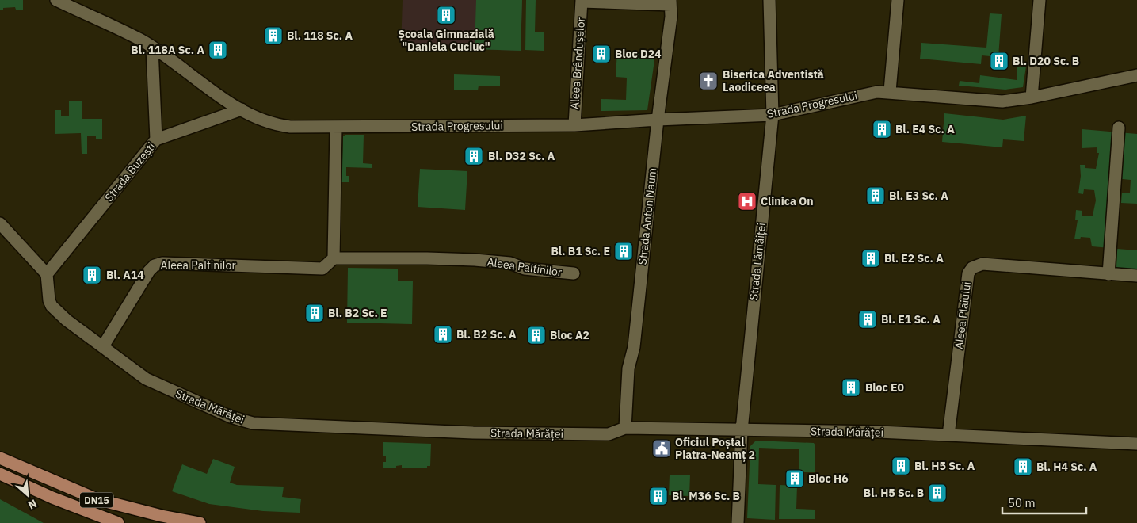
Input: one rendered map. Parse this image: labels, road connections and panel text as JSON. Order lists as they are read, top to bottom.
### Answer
{
  "streets": {
    "main road": ["DN15"],
    "street": [
      "Aleea Brândușelor",
      "Strada Progresului",
      "Strada Buzești",
      "Strada Anton Naum",
      "Strada Lămâiței",
      "Aleea Paltinilor",
      "Aleea Plaiului",
      "Strada Mărăței"
    ]
  },
  "crossings": [
    ["Aleea Brândușelor", "Strada Progresului"],
    ["Aleea Brândușelor", "Strada Anton Naum"],
    ["Strada Progresului", "Strada Buzești"],
    ["Strada Progresului", "Strada Anton Naum"],
    ["Strada Progresului", "Strada Lămâiței"],
    ["Strada Buzești", "Strada Mărăței"],
    ["Strada Anton Naum", "Strada Mărăței"],
    ["Strada Lămâiței", "Strada Mărăței"],
    ["Aleea Paltinilor", "Strada Mărăței"],
    ["Aleea Plaiului", "Strada Mărăței"]
  ],
  "places": {
    "building": [
      "Școala Gimnazială \"Daniela Cuciuc\"",
      "Bl. 118 Sc. A",
      "Bl. 118A Sc. A",
      "Bloc D24",
      "Bl. D20 Sc. B",
      "Bl. E4 Sc. A",
      "Bl. D32 Sc. A",
      "Bl. E3 Sc. A",
      "Bl. B1 Sc. E",
      "Bl. E2 Sc. A",
      "Bl. A14",
      "Bl. B2 Sc. E",
      "Bl. E1 Sc. A",
      "Bl. B2 Sc. A",
      "Bloc A2",
      "Bloc E0",
      "Bl. H5 Sc. A",
      "Bl. H4 Sc. A",
      "Bloc H6",
      "Bl. H5 Sc. B",
      "Bl. M36 Sc. B"
    ],
    "church": ["Biserica Adventistă Laodiceea"],
    "hospital": ["Clinica On"],
    "public building": ["Oficiul Poștal Piatra-Neamț 2"]
  },
  "scale_bar": "50 m",
  "north": "bottom right"
}
